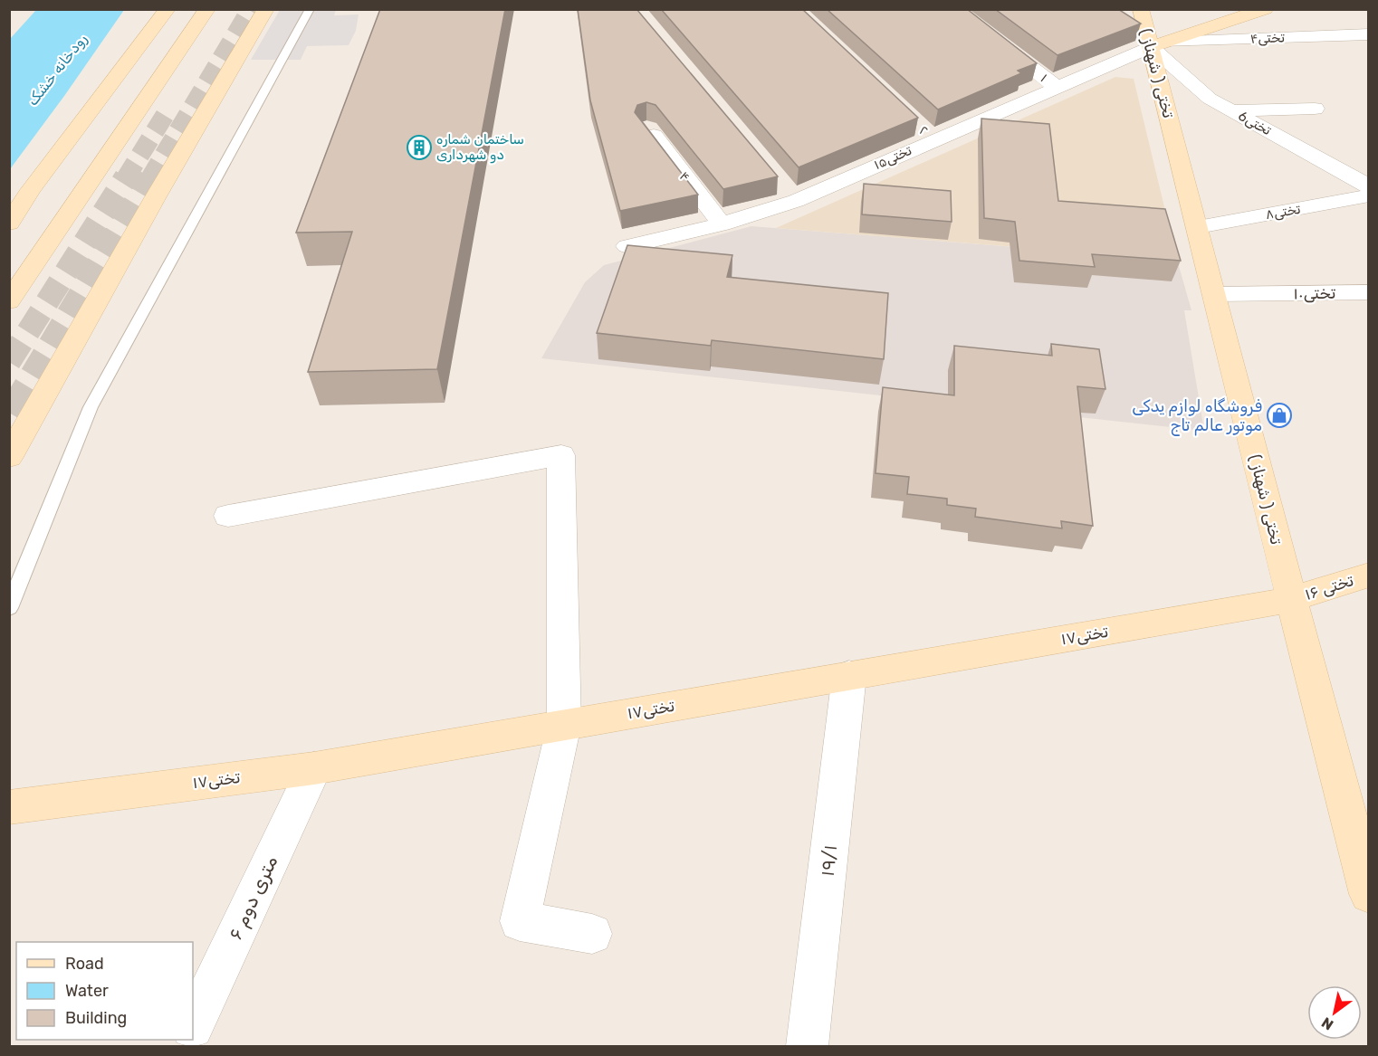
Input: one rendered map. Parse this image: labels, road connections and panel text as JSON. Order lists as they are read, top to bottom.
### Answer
{
  "streets": {
    "main road": ["تختی ( شهناز )", "تختی ۱۶", "تختی۱۷"],
    "street": [
      "تختی۴",
      "۱",
      "6تختی",
      "۲",
      "تختی۱۵",
      "۴",
      "تختی۸",
      "تختی۱۰",
      "۱۹/۱",
      "۶ متری دوم"
    ]
  },
  "crossings": [
    ["تختی۴", "تختی ( شهناز )"],
    ["تختی۴", "6تختی"],
    ["تختی۴", "تختی۱۵"],
    ["تختی ( شهناز )", "6تختی"],
    ["تختی ( شهناز )", "تختی۱۵"],
    ["تختی ( شهناز )", "تختی۸"],
    ["تختی ( شهناز )", "تختی۱۰"],
    ["تختی ( شهناز )", "تختی ۱۶"],
    ["تختی ( شهناز )", "تختی۱۷"],
    ["۱", "تختی۱۵"],
    ["6تختی", "تختی۱۵"],
    ["۲", "تختی۱۵"],
    ["تختی۱۵", "۴"],
    ["تختی ۱۶", "تختی۱۷"],
    ["تختی۱۷", "۱۹/۱"],
    ["تختی۱۷", "۶ متری دوم"]
  ],
  "water": ["رودخانه خشک"],
  "places": {
    "building": ["ساختمان شماره دو شهرداری"],
    "shop": ["فروشگاه لوازم یدکی موتور عالم تاج"]
  },
  "legend": ["Road", "Water", "Building"],
  "north": "bottom left"
}
